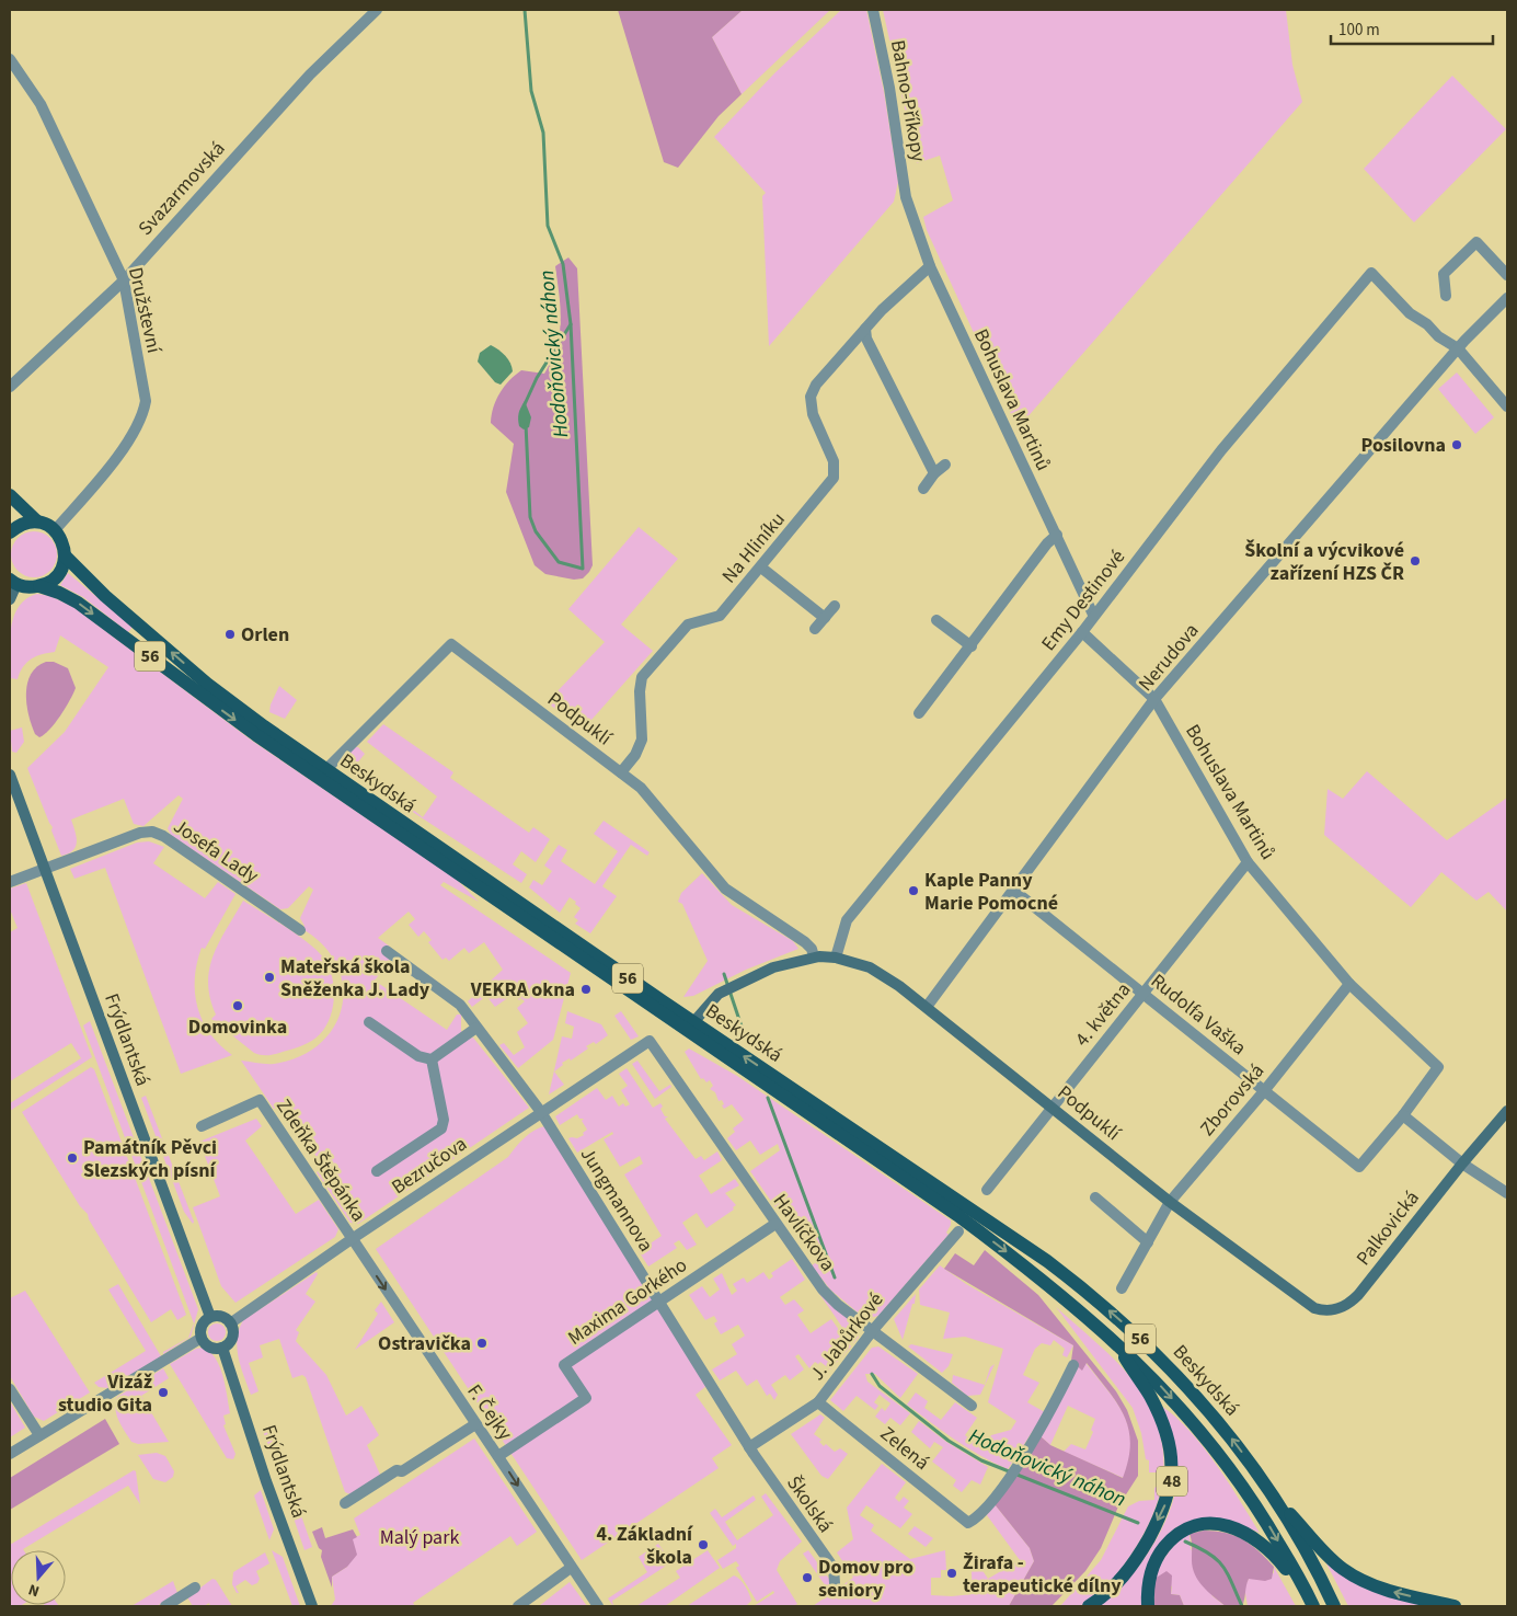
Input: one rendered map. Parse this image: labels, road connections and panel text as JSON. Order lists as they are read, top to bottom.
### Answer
{
  "streets": {
    "main road": ["56", "Beskydská", "48"],
    "street": [
      "Bahno-Příkopy",
      "Svazarmovská",
      "Družstevní",
      "Bohuslava Martinů",
      "Na Hliníku",
      "Emy Destinové",
      "Nerudova",
      "Podpuklí",
      "Josefa Lady",
      "4. května",
      "Rudolfa Vaška",
      "Frýdlantská",
      "Zborovská",
      "Zdeňka Štěpánka",
      "Bezručova",
      "Jungmannova",
      "Palkovická",
      "Havlíčkova",
      "Maxima Gorkého",
      "J. Jabůrkové",
      "F. Čejky",
      "Zelená",
      "Školská"
    ]
  },
  "crossings": [
    ["Bahno-Příkopy", "Bohuslava Martinů"],
    ["Svazarmovská", "Družstevní"],
    ["Družstevní", "56"],
    ["Bohuslava Martinů", "Na Hliníku"],
    ["Bohuslava Martinů", "Emy Destinové"],
    ["Bohuslava Martinů", "Nerudova"],
    ["Bohuslava Martinů", "4. května"],
    ["Bohuslava Martinů", "Rudolfa Vaška"],
    ["Bohuslava Martinů", "Zborovská"],
    ["Na Hliníku", "Podpuklí"],
    ["Emy Destinové", "Nerudova"],
    ["Emy Destinové", "Podpuklí"],
    ["56", "Beskydská"],
    ["Nerudova", "Podpuklí"],
    ["Nerudova", "Rudolfa Vaška"],
    ["Podpuklí", "Beskydská"],
    ["Podpuklí", "4. května"],
    ["Podpuklí", "Zborovská"],
    ["Podpuklí", "Palkovická"],
    ["Beskydská", "48"],
    ["Josefa Lady", "Frýdlantská"],
    ["4. května", "Rudolfa Vaška"],
    ["Rudolfa Vaška", "Zborovská"],
    ["Frýdlantská", "Bezručova"],
    ["Zdeňka Štěpánka", "Bezručova"],
    ["Zdeňka Štěpánka", "F. Čejky"],
    ["Bezručova", "Jungmannova"],
    ["Bezručova", "Havlíčkova"],
    ["Bezručova", "F. Čejky"],
    ["Jungmannova", "Maxima Gorkého"],
    ["Jungmannova", "J. Jabůrkové"],
    ["Jungmannova", "Školská"],
    ["Havlíčkova", "Maxima Gorkého"],
    ["Havlíčkova", "J. Jabůrkové"],
    ["Maxima Gorkého", "F. Čejky"],
    ["J. Jabůrkové", "Zelená"],
    ["J. Jabůrkové", "Školská"]
  ],
  "one_way": ["F. Čejky"],
  "water": ["Hodoňovický náhon"],
  "parks": ["Malý park"],
  "places": [
    "Posilovna",
    "Školní a výcvikové zařízení HZS ČR",
    "Orlen",
    "Kaple Panny Marie Pomocné",
    "Mateřská škola Sněženka J. Lady",
    "VEKRA okna",
    "Domovinka",
    "Památník Pěvci Slezských písní",
    "Ostravička",
    "Vizáž studio Gita",
    "4. Základní škola",
    "Žirafa - terapeutické dílny",
    "Domov pro seniory"
  ],
  "scale_bar": "100 m",
  "north": "bottom"
}
